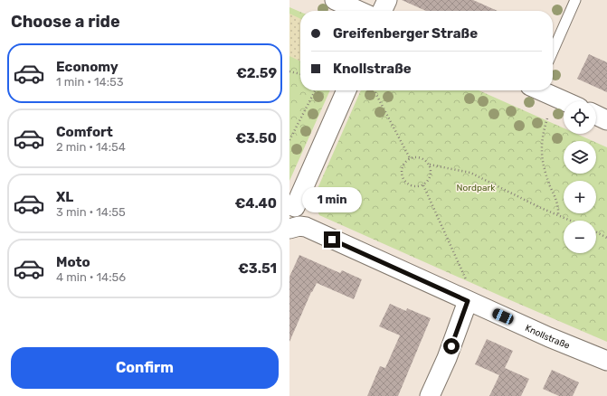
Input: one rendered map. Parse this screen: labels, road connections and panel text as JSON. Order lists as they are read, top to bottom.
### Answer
{
  "streets": {
    "street": ["Knollstraße"]
  },
  "parks": ["Nordpark"],
  "page": {
    "heading": "Choose a ride",
    "banner": ["Greifenberger Straße", "Knollstraße"],
    "list": [
      {
        "name": "Economy",
        "note": "1 min · 14:53",
        "value": "€2.59"
      },
      {
        "name": "Comfort",
        "note": "2 min · 14:54",
        "value": "€3.50"
      },
      {
        "name": "XL",
        "note": "3 min · 14:55",
        "value": "€4.40"
      },
      {
        "name": "Moto",
        "note": "4 min · 14:56",
        "value": "€3.51"
      }
    ],
    "map_buttons": ["+", "−"],
    "bubble": "1 min",
    "buttons": "Confirm"
  }
}
